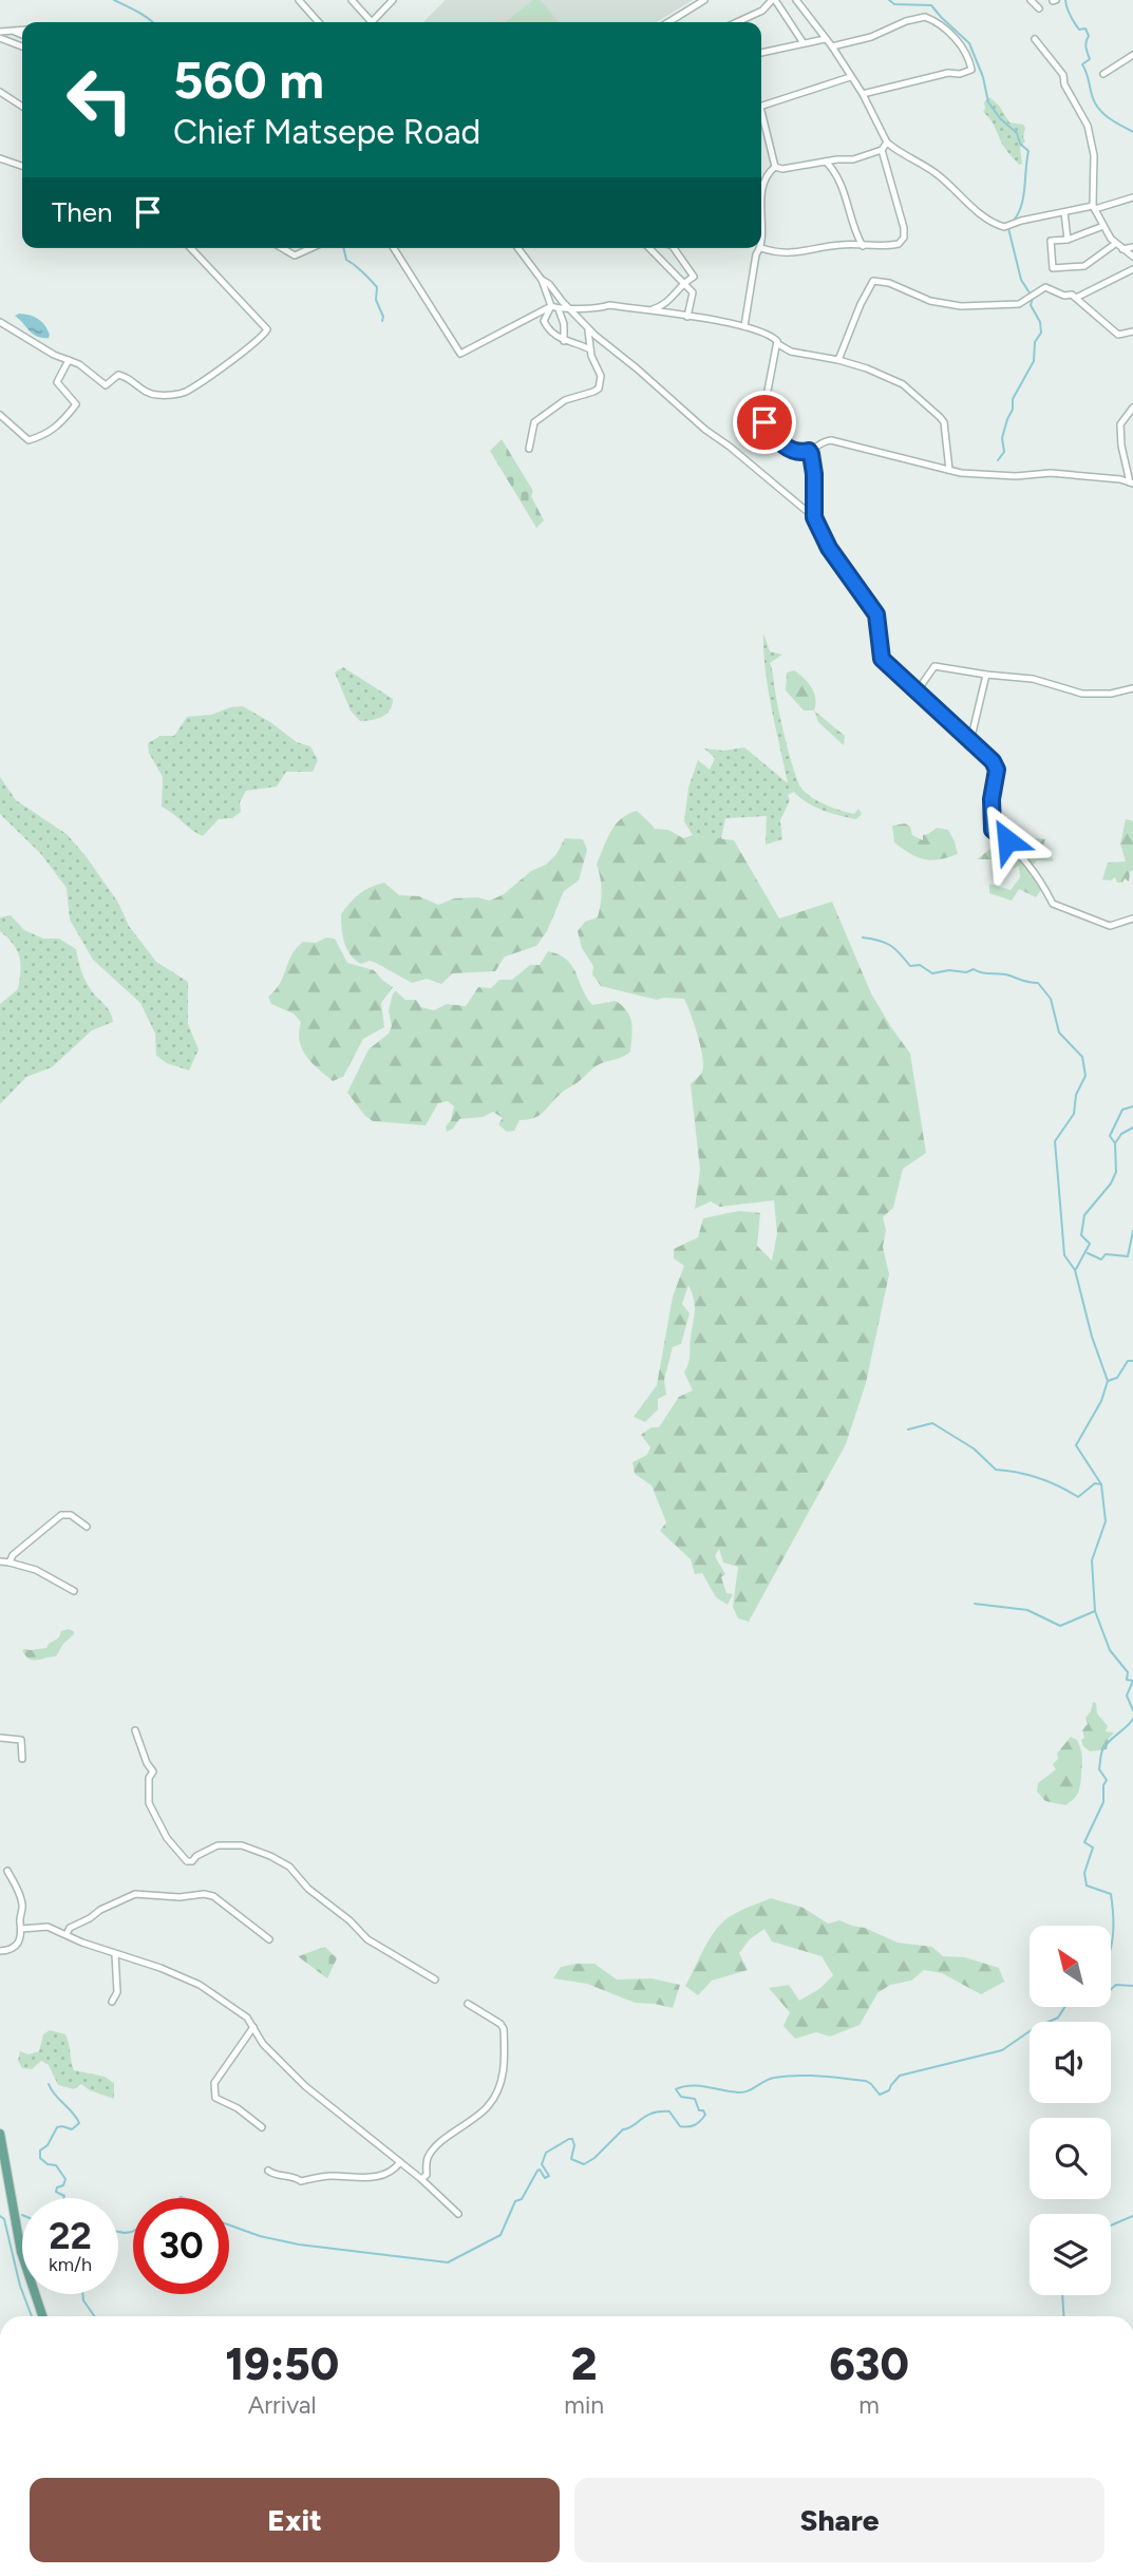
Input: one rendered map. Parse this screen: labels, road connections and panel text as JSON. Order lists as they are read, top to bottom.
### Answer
{
  "north": "top left",
  "page": {
    "turn": ["560 m", "Chief Matsepe Road"],
    "then": "Then",
    "speed": "22 km/h",
    "limit": "30",
    "eta": [
      "19:50",
      "Arrival",
      "2",
      "min",
      "630",
      "m"
    ],
    "buttons": ["Exit", "Share"]
  }
}
